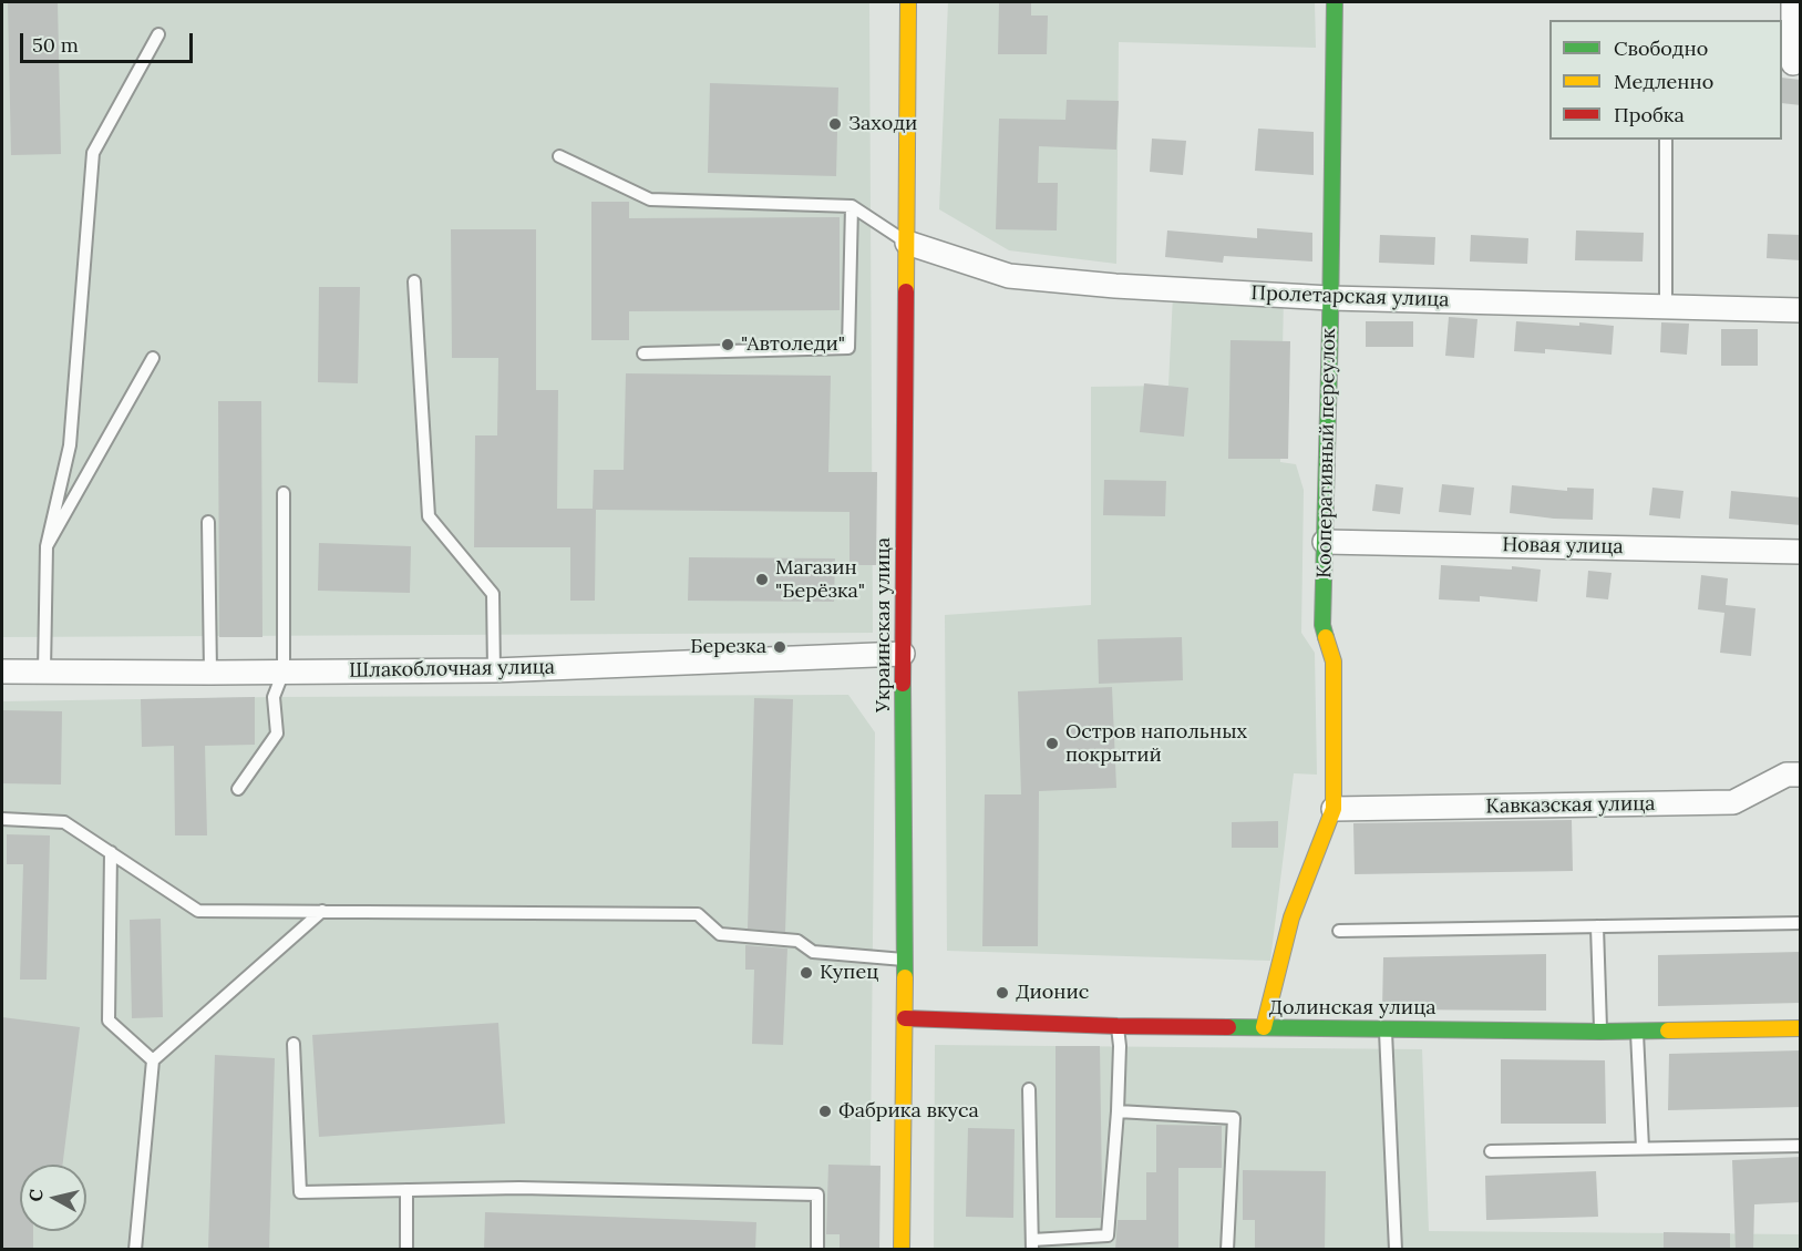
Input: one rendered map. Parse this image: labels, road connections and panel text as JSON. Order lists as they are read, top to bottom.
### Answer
{
  "streets": {
    "street": [
      "Пролетарская улица",
      "Кооперативный переулок",
      "Новая улица",
      "Украинская улица",
      "Шлакоблочная улица",
      "Кавказская улица",
      "Долинская улица"
    ]
  },
  "crossings": [
    ["Пролетарская улица", "Кооперативный переулок"],
    ["Пролетарская улица", "Украинская улица"],
    ["Кооперативный переулок", "Новая улица"],
    ["Кооперативный переулок", "Кавказская улица"],
    ["Украинская улица", "Шлакоблочная улица"],
    ["Украинская улица", "Долинская улица"]
  ],
  "places": [
    "Заходи",
    "\"Автоледи\"",
    "Магазин \"Берёзка\"",
    "Березка",
    "Остров напольных покрытий",
    "Купец",
    "Дионис",
    "Фабрика вкуса"
  ],
  "legend": ["Свободно", "Медленно", "Пробка"],
  "scale_bar": "50 m",
  "north": "left"
}
